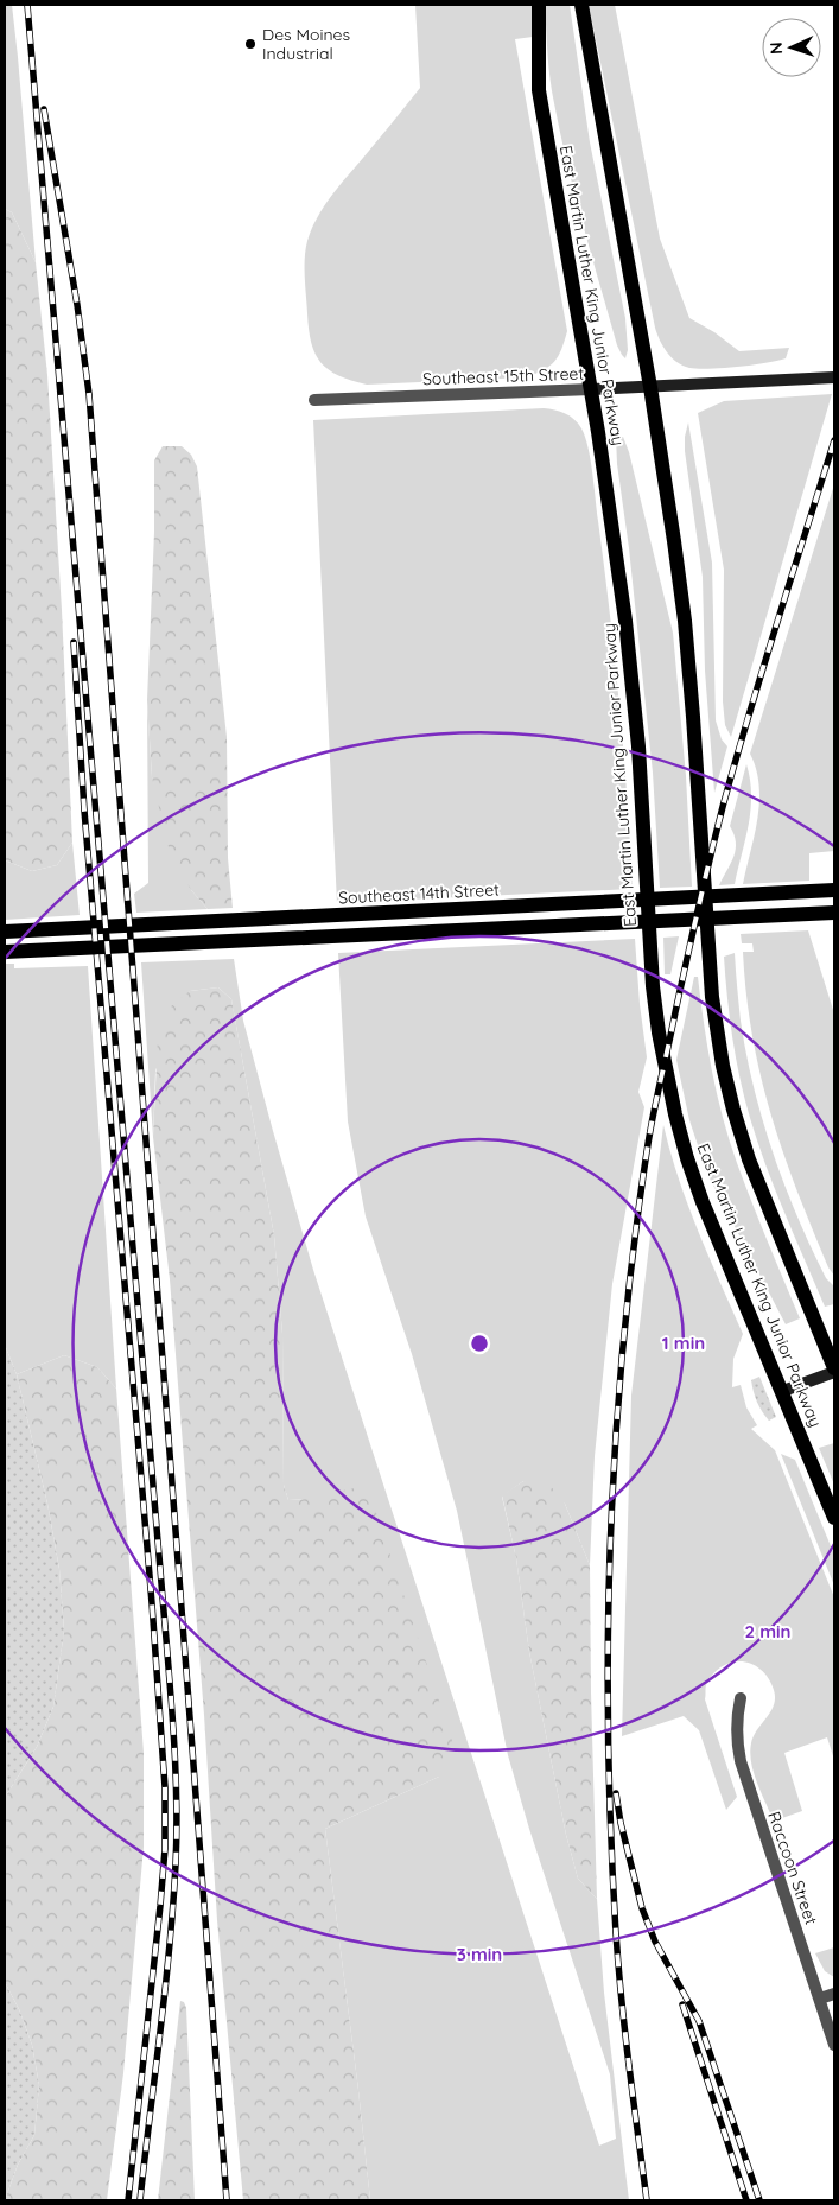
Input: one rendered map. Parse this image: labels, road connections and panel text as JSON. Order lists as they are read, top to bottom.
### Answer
{
  "streets": {
    "main road": ["East Martin Luther King Junior Parkway", "Southeast 14th Street"],
    "street": ["Southeast 15th Street", "Raccoon Street"]
  },
  "crossings": [
    ["East Martin Luther King Junior Parkway", "Southeast 15th Street"]
  ],
  "places": ["Des Moines Industrial"],
  "north": "left",
  "rings": ["1 min", "2 min", "3 min"]
}
